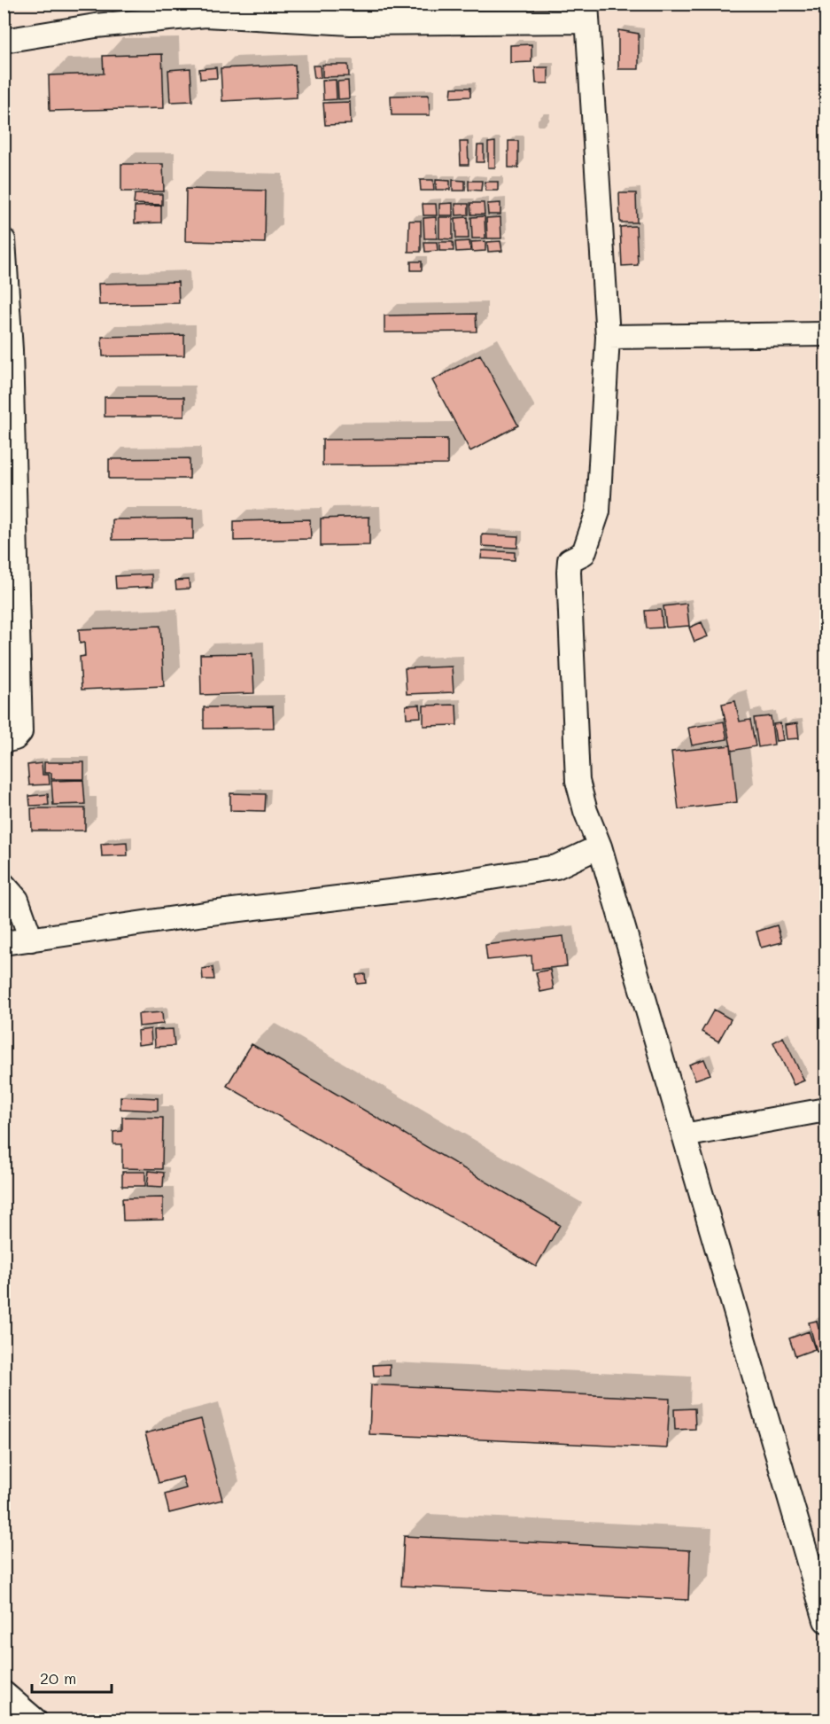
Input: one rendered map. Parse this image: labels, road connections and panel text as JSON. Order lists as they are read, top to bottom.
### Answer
{
  "scale_bar": "20 m"
}
